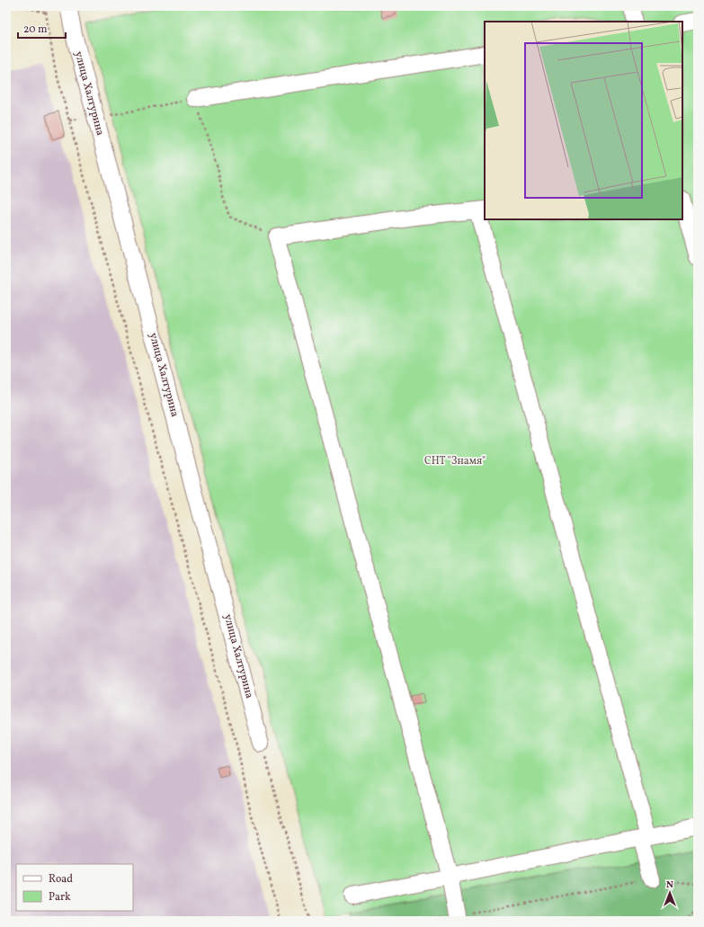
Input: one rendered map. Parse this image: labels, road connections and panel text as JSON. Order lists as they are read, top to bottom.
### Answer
{
  "streets": {
    "street": ["улица Халтурина"]
  },
  "parks": ["СНТ \"Знамя\""],
  "legend": ["Road", "Park"],
  "scale_bar": "20 m",
  "north": "top"
}
